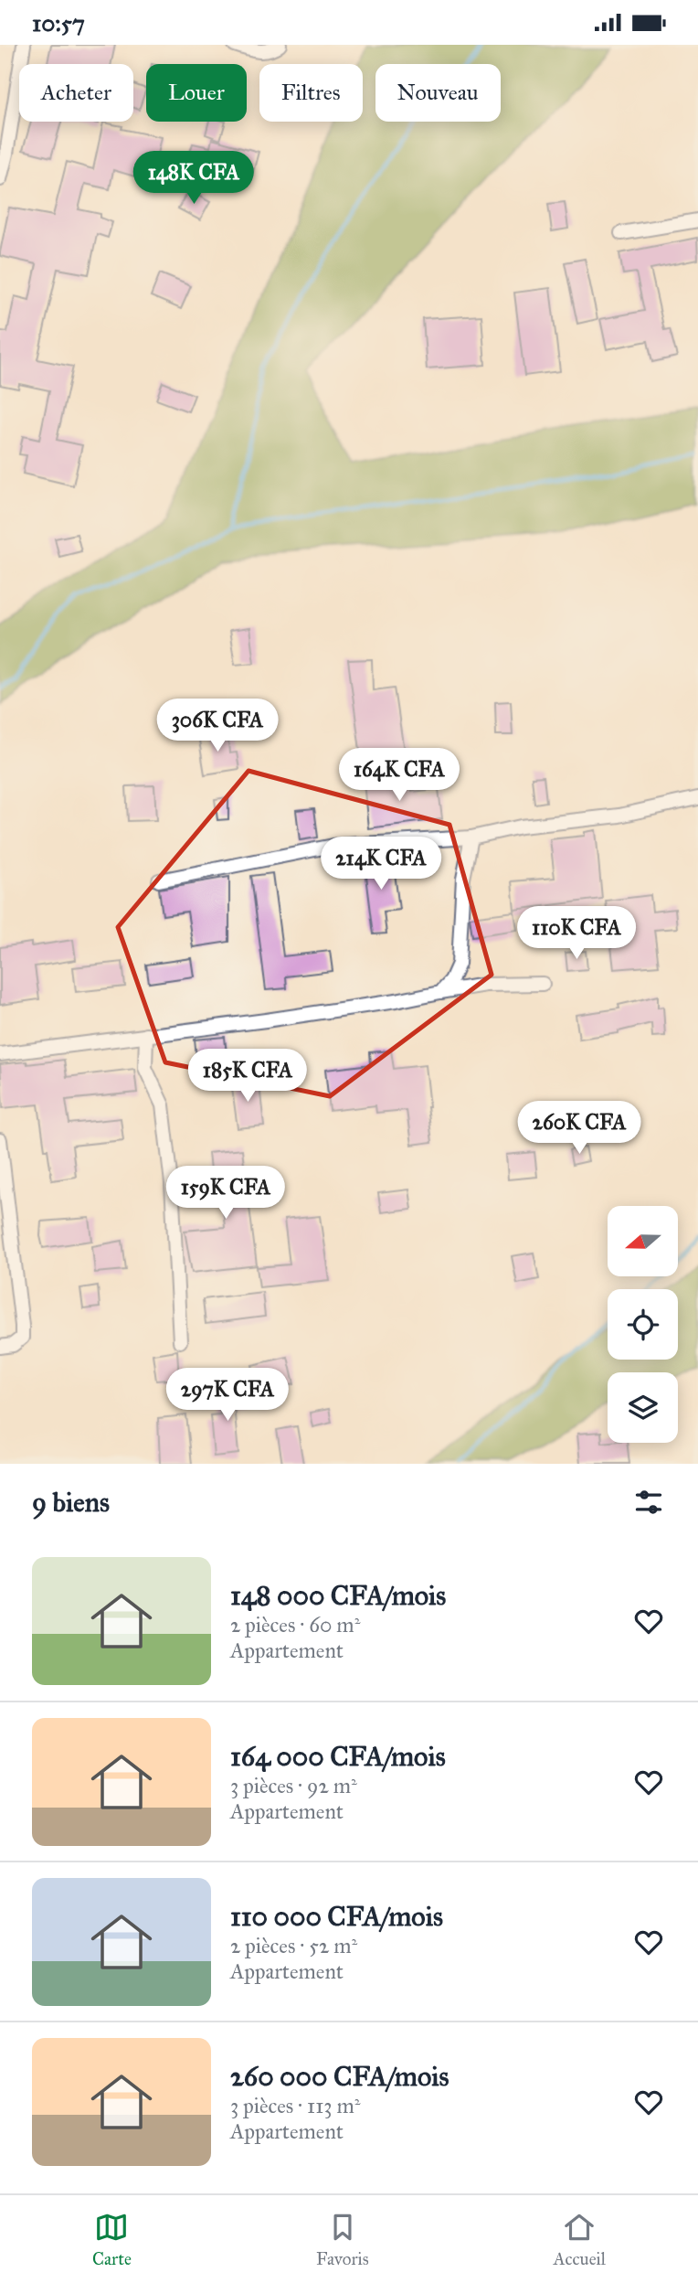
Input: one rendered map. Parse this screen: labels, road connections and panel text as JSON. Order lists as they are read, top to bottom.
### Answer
{
  "north": "left",
  "page": {
    "status": "10:57",
    "chip": [
      "Acheter",
      "Louer",
      "Filtres",
      "Nouveau"
    ],
    "price": [
      "148K CFA",
      "306K CFA",
      "164K CFA",
      "214K CFA",
      "110K CFA",
      "185K CFA",
      "260K CFA",
      "159K CFA",
      "297K CFA"
    ],
    "heading": "9 biens",
    "list": [
      {
        "name": "148 000 CFA/mois",
        "note": "2 pièces · 60 m² · Appartement"
      },
      {
        "name": "164 000 CFA/mois",
        "note": "3 pièces · 92 m² · Appartement"
      },
      {
        "name": "110 000 CFA/mois",
        "note": "2 pièces · 52 m² · Appartement"
      },
      {
        "name": "260 000 CFA/mois",
        "note": "3 pièces · 113 m² · Appartement"
      }
    ],
    "tabs": ["Carte", "Favoris", "Accueil"]
  }
}
